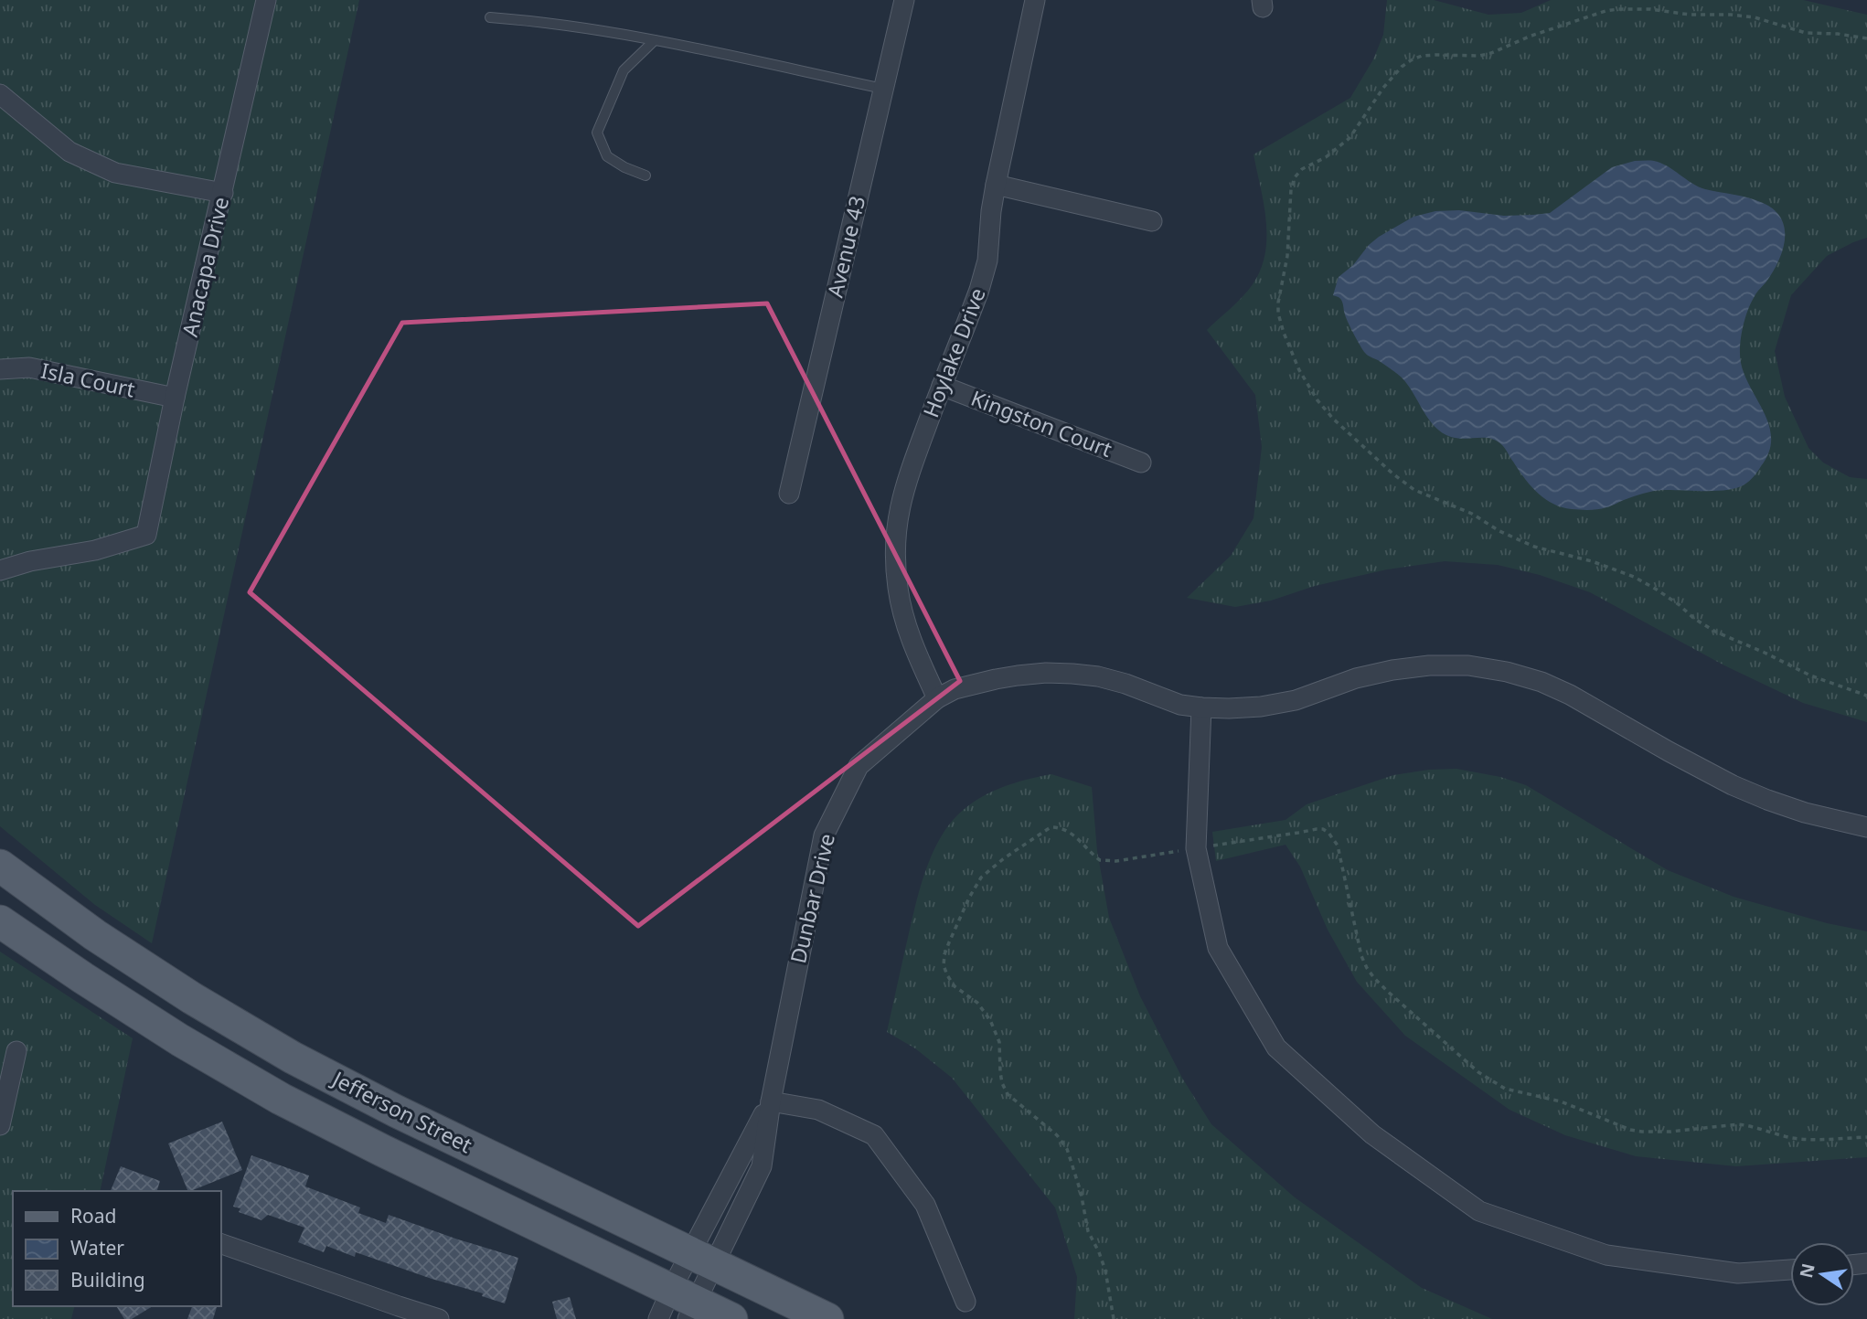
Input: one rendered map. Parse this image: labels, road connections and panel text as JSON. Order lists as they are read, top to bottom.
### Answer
{
  "streets": {
    "main road": ["Jefferson Street"],
    "street": [
      "Avenue 43",
      "Anacapa Drive",
      "Hoylake Drive",
      "Isla Court",
      "Kingston Court",
      "Dunbar Drive"
    ]
  },
  "crossings": [
    ["Anacapa Drive", "Isla Court"],
    ["Hoylake Drive", "Kingston Court"],
    ["Hoylake Drive", "Dunbar Drive"],
    ["Dunbar Drive", "Jefferson Street"]
  ],
  "legend": ["Road", "Water", "Building"],
  "north": "left"
}
